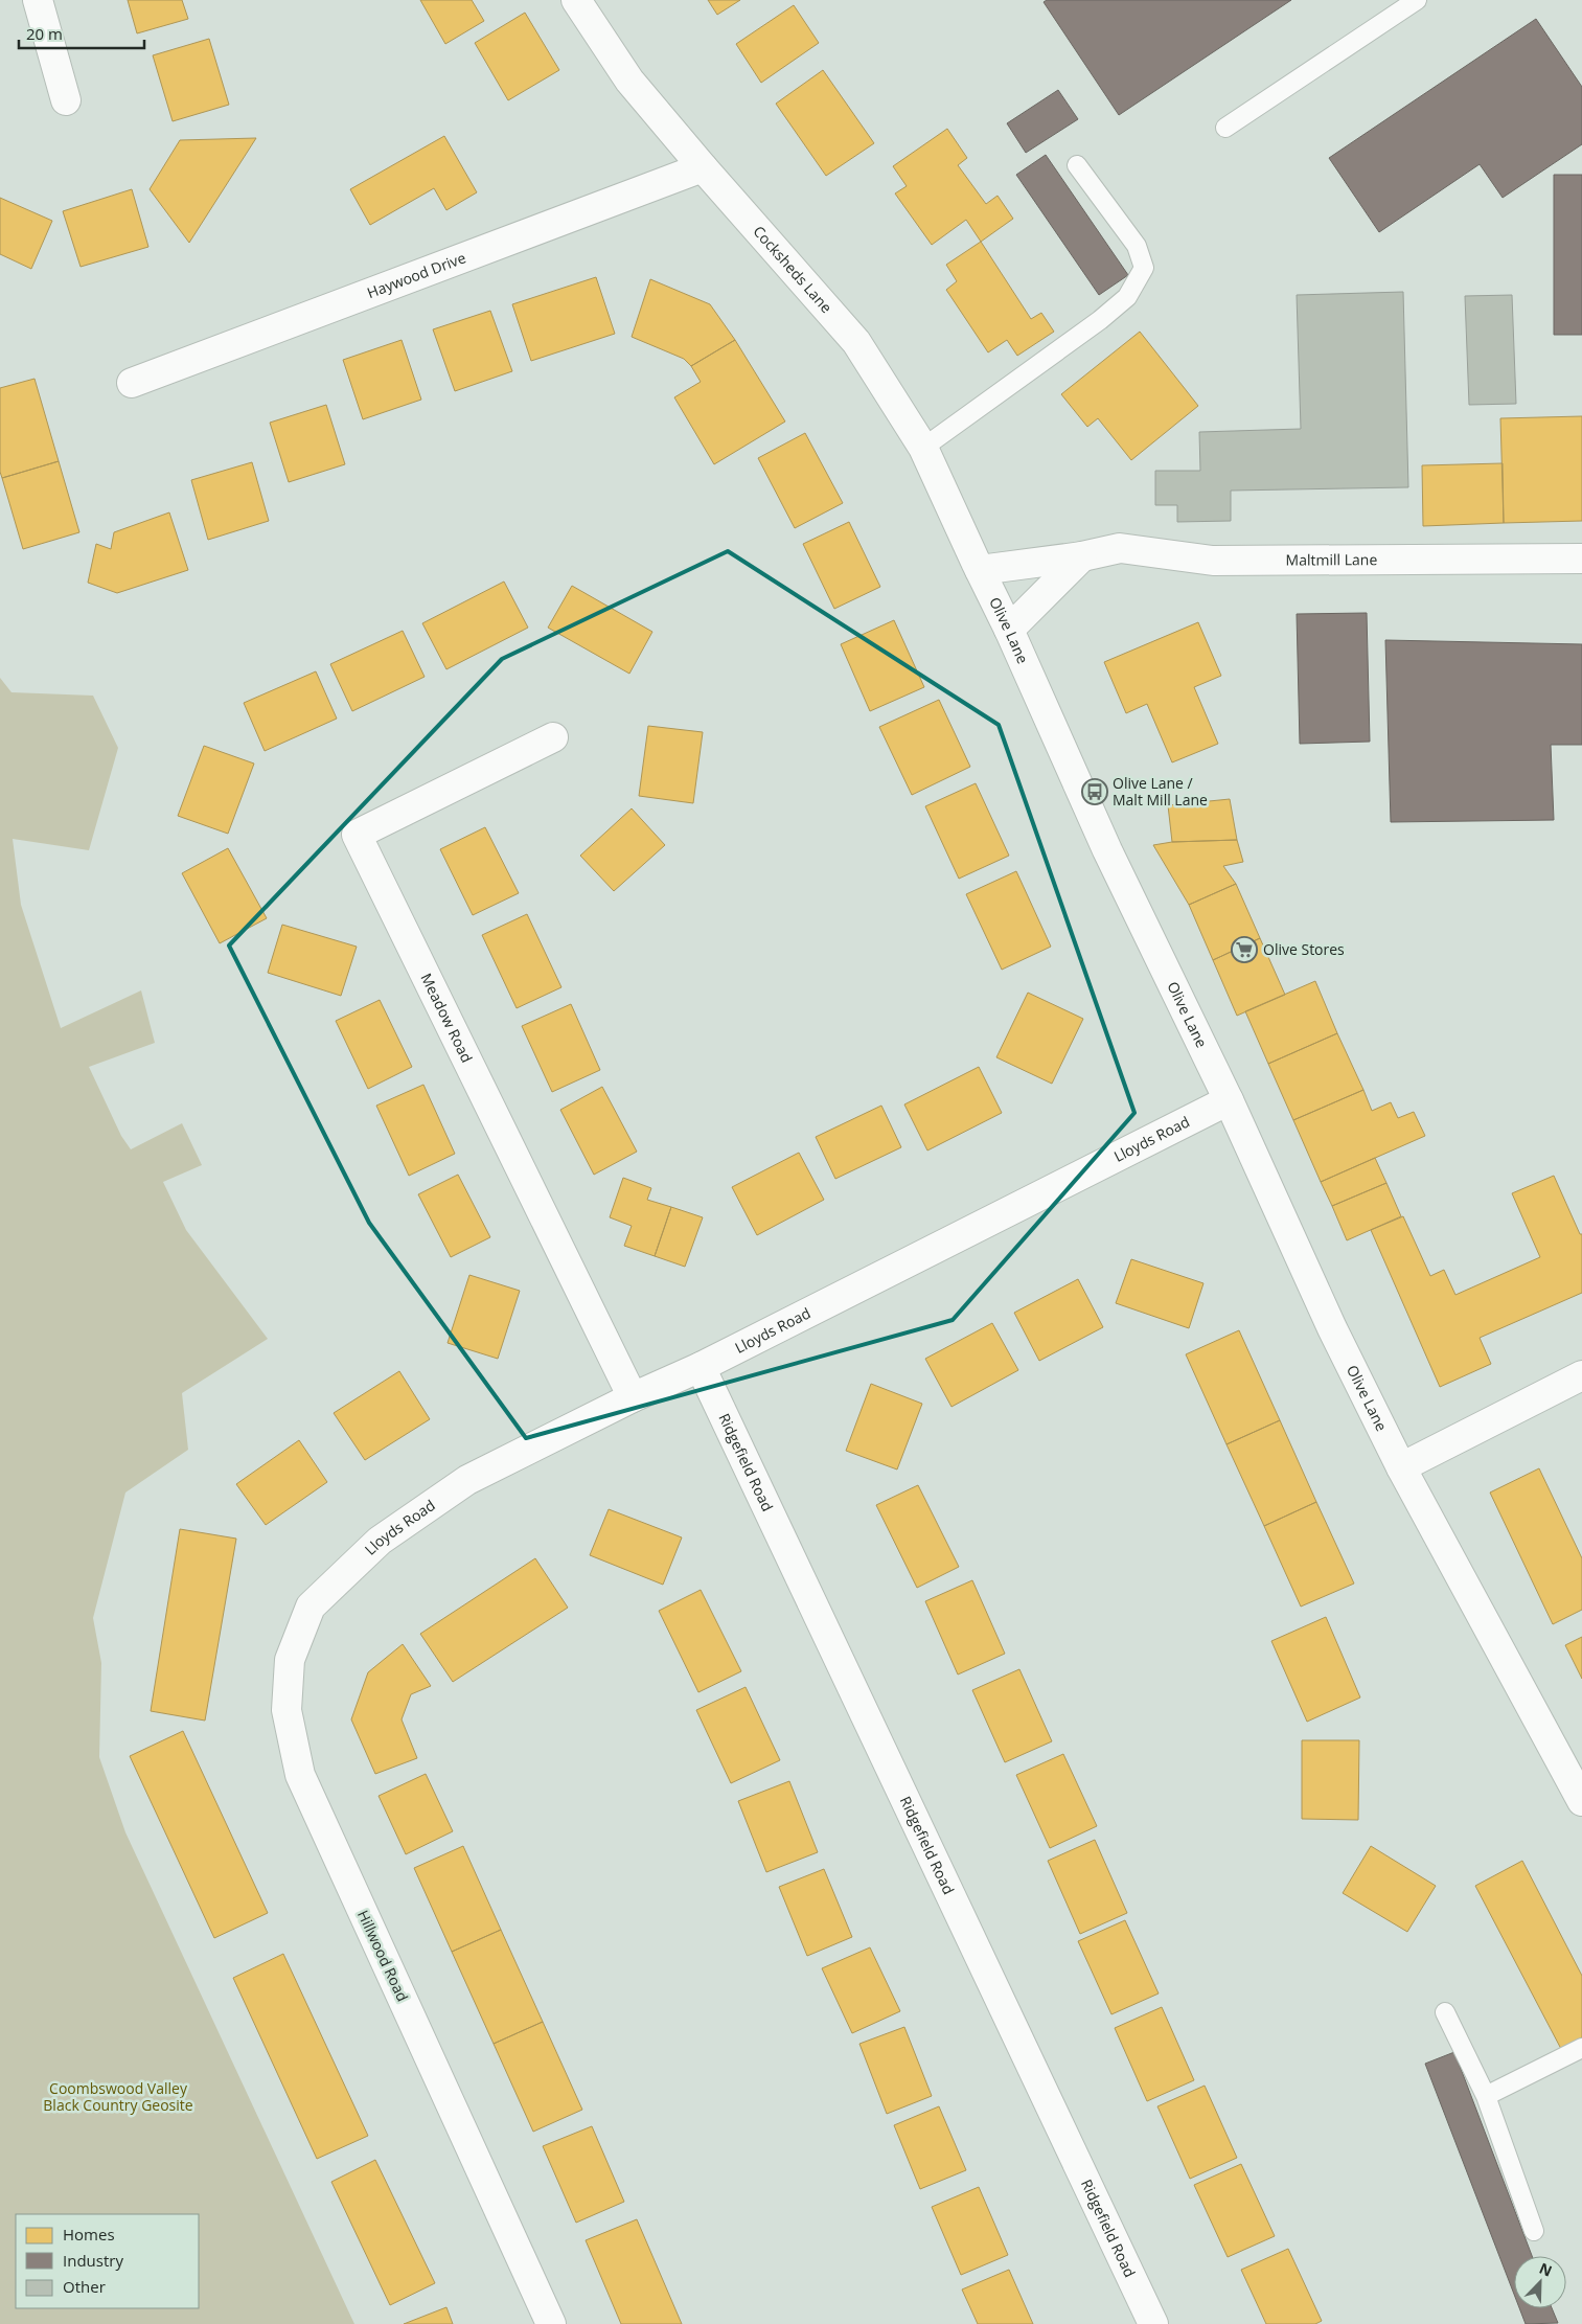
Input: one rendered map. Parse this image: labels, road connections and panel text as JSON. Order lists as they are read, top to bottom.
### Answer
{
  "streets": {
    "street": [
      "Cocksheds Lane",
      "Haywood Drive",
      "Maltmill Lane",
      "Olive Lane",
      "Meadow Road",
      "Lloyds Road",
      "Ridgefield Road",
      "Hillwood Road"
    ]
  },
  "crossings": [
    ["Cocksheds Lane", "Haywood Drive"],
    ["Cocksheds Lane", "Maltmill Lane"],
    ["Cocksheds Lane", "Olive Lane"],
    ["Maltmill Lane", "Olive Lane"],
    ["Olive Lane", "Lloyds Road"],
    ["Meadow Road", "Lloyds Road"],
    ["Lloyds Road", "Ridgefield Road"],
    ["Lloyds Road", "Hillwood Road"]
  ],
  "parks": ["Coombswood Valley Black Country Geosite"],
  "places": {
    "bus stop": ["Olive Lane / Malt Mill Lane"],
    "supermarket": ["Olive Stores"]
  },
  "legend": ["Homes", "Industry", "Other"],
  "scale_bar": "20 m",
  "north": "top right"
}
